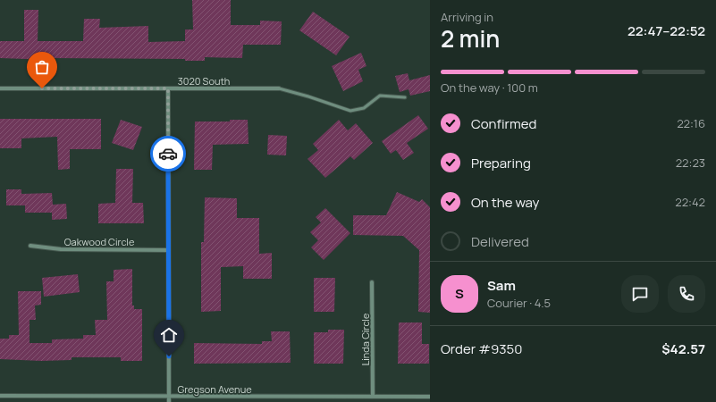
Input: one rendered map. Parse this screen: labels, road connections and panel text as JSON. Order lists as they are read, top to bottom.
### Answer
{
  "streets": {
    "street": [
      "3020 South",
      "Oakwood Circle",
      "Linda Circle",
      "Gregson Avenue"
    ]
  },
  "crossings": [
    ["Linda Circle", "Gregson Avenue"]
  ],
  "page": {
    "heading": ["2 min", "Arriving in", "22:47–22:52"],
    "panel": [
      "Sam",
      "Courier · 4.5",
      "Order #9350",
      "$42.57"
    ],
    "bar": "On the way · 100 m",
    "list": [
      ["Confirmed", "22:16"],
      ["Preparing", "22:23"],
      ["On the way", "22:42"],
      "Delivered"
    ],
    "round": "S"
  }
}
